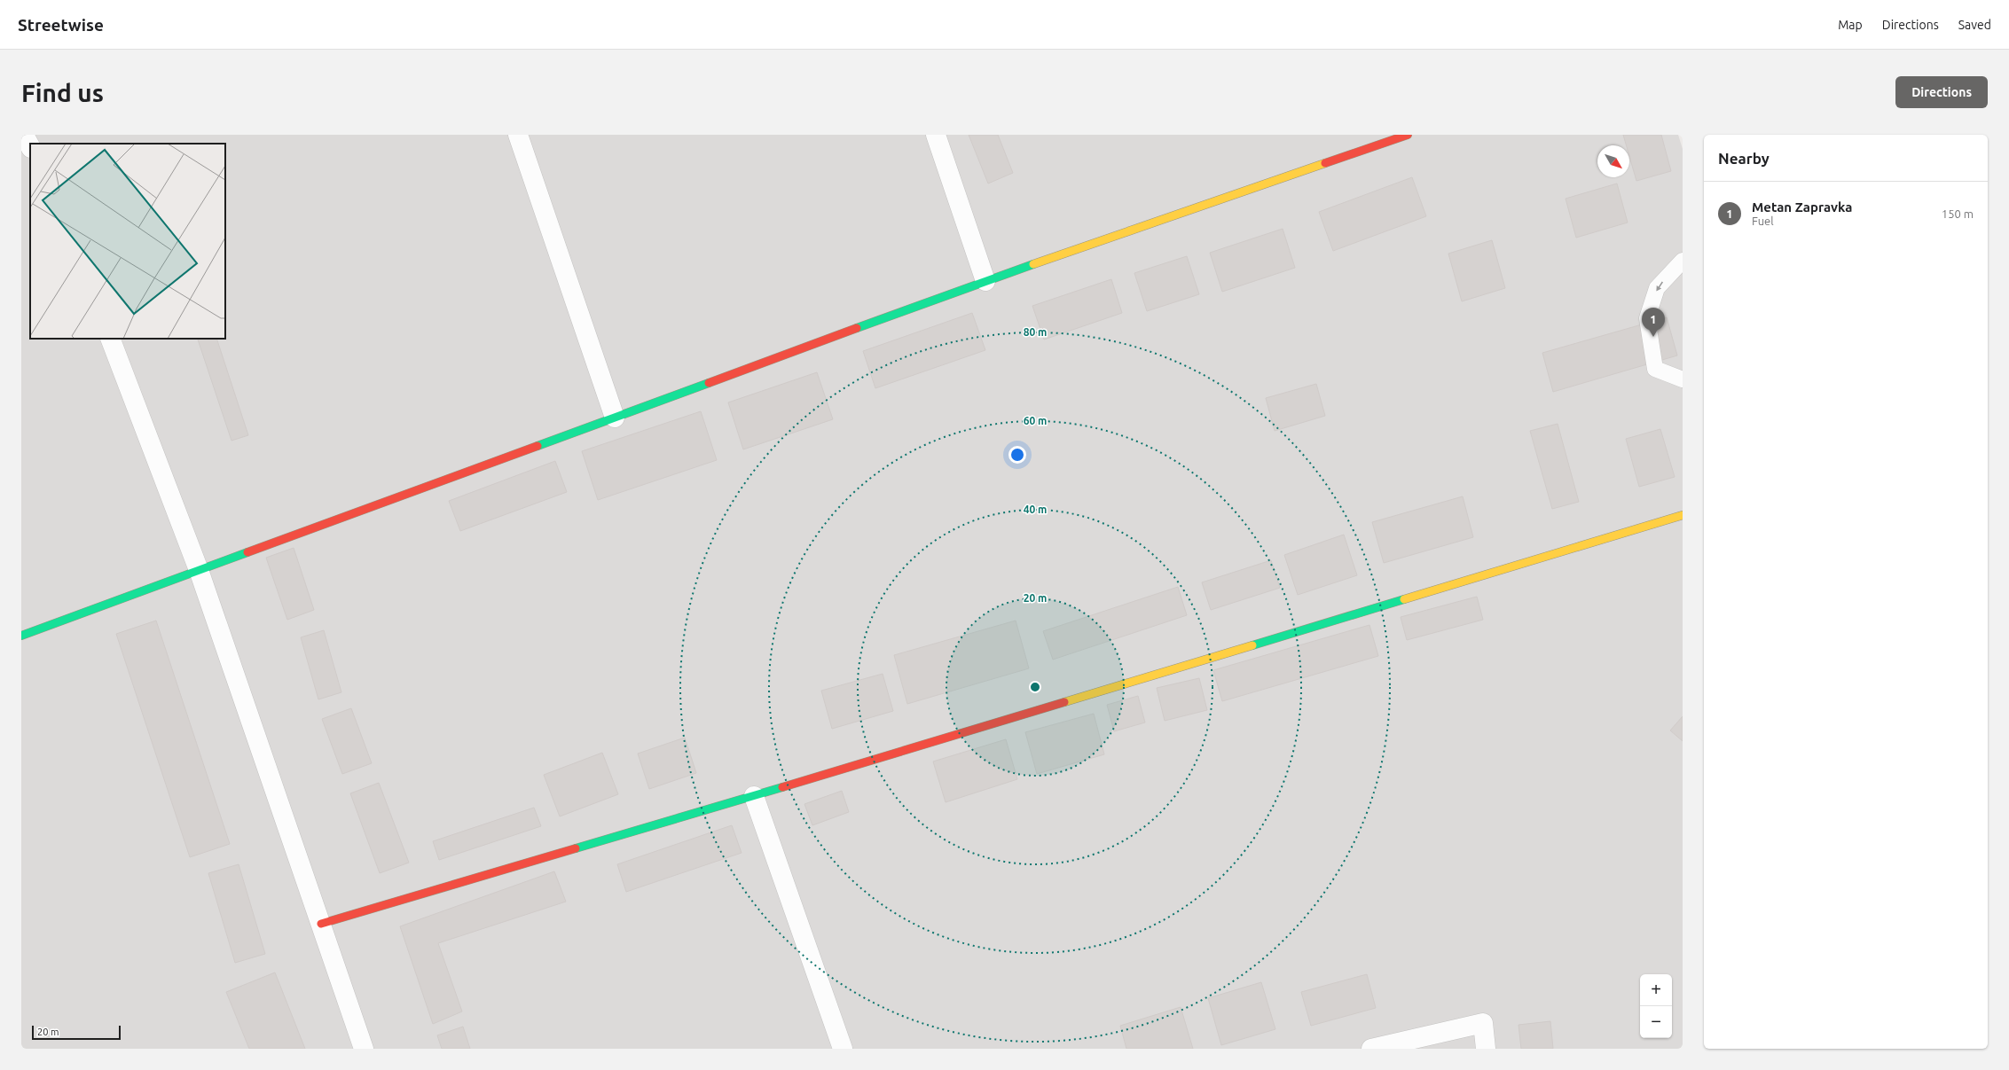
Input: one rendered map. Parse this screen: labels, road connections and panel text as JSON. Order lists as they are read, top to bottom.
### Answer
{
  "scale_bar": "20 m",
  "north": "bottom right",
  "page": {
    "header": "Streetwise",
    "nav": ["Map", "Directions", "Saved"],
    "buttons": "Directions",
    "title": "Find us",
    "heading": "Nearby",
    "list": [
      {
        "mark": "1",
        "name": "Metan Zapravka",
        "note": "Fuel",
        "value": "150 m"
      }
    ],
    "pins": "1",
    "map_buttons": ["+", "−"],
    "scale": "20 m"
  },
  "rings": [
    "80 m",
    "60 m",
    "40 m",
    "20 m"
  ]
}
